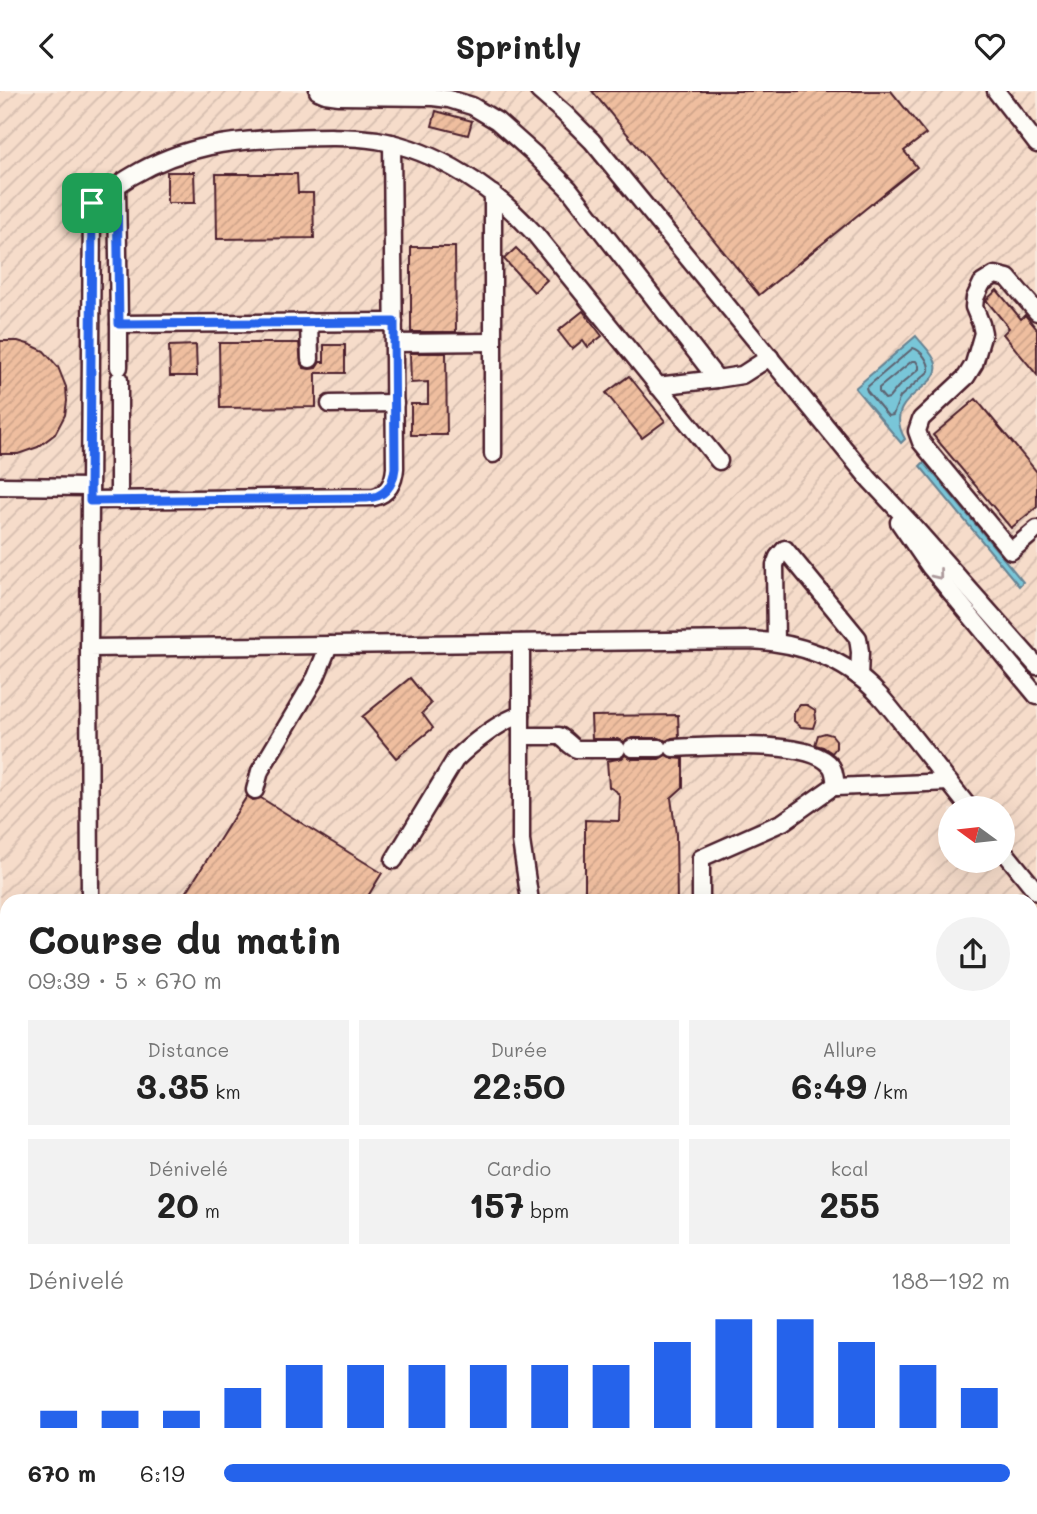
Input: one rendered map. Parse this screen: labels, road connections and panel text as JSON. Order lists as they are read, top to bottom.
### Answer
{
  "north": "left",
  "page": {
    "header": "Sprintly",
    "heading": ["Course du matin", "09:39 · 5 × 670 m"],
    "stats": [
      ["Distance", "3.35 km"],
      ["Durée", "22:50"],
      ["Allure", "6:49 /km"],
      ["Dénivelé", "20 m"],
      ["Cardio", "157 bpm"],
      ["kcal", "255"]
    ],
    "chart": ["Dénivelé", "188–192 m"],
    "list": [
      {
        "name": "670 m",
        "note": "6:19"
      }
    ]
  }
}
